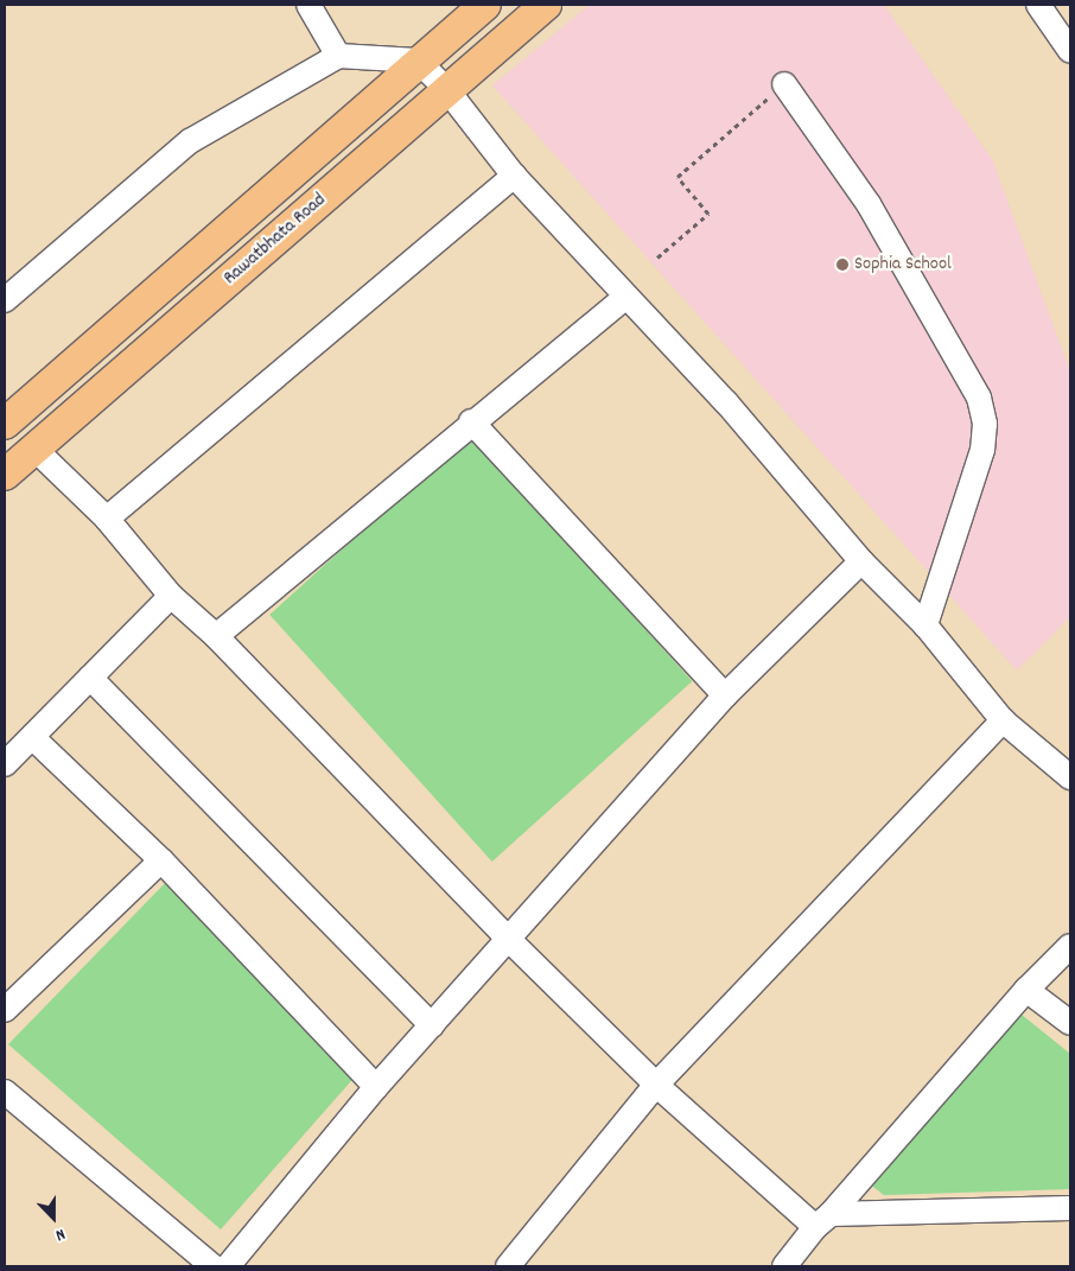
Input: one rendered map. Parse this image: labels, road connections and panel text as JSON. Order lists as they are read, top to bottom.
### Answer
{
  "streets": {
    "main road": ["Rawatbhata Road"]
  },
  "places": ["Sophia School"],
  "north": "bottom"
}
